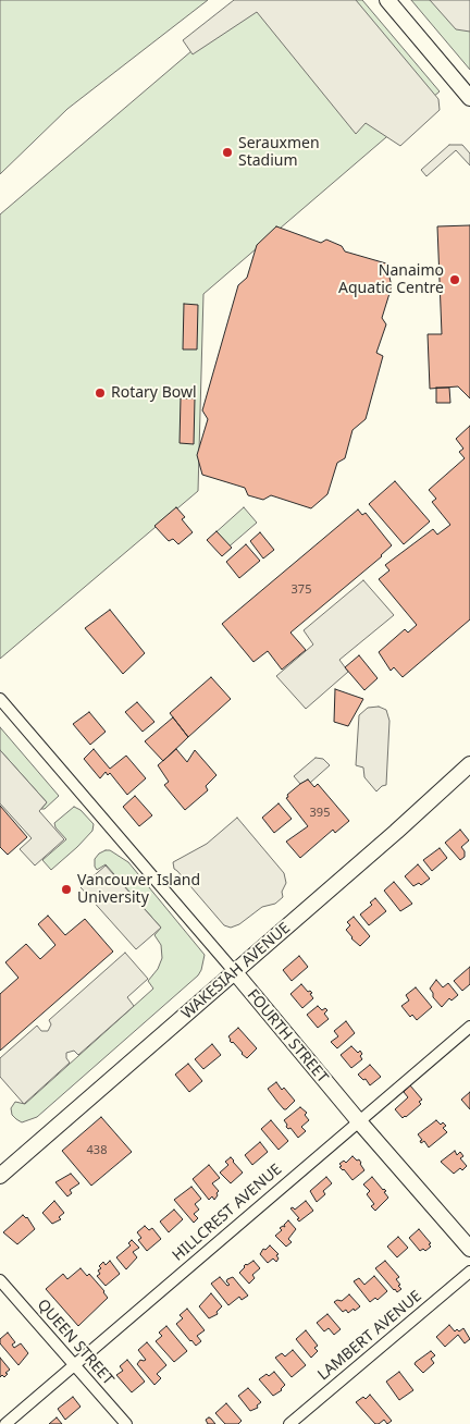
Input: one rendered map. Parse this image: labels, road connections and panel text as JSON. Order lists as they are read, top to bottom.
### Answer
{
  "streets": {
    "main road": ["WAKESIAH AVENUE", "FOURTH STREET"],
    "street": ["HILLCREST AVENUE", "LAMBERT AVENUE", "QUEEN STREET"]
  },
  "crossings": [
    ["WAKESIAH AVENUE", "FOURTH STREET"],
    ["FOURTH STREET", "HILLCREST AVENUE"],
    ["HILLCREST AVENUE", "QUEEN STREET"]
  ],
  "places": [
    "Serauxmen Stadium",
    "Nanaimo Aquatic Centre",
    "Rotary Bowl",
    "Vancouver Island University"
  ],
  "house_numbers": ["375", "395", "438"]
}
